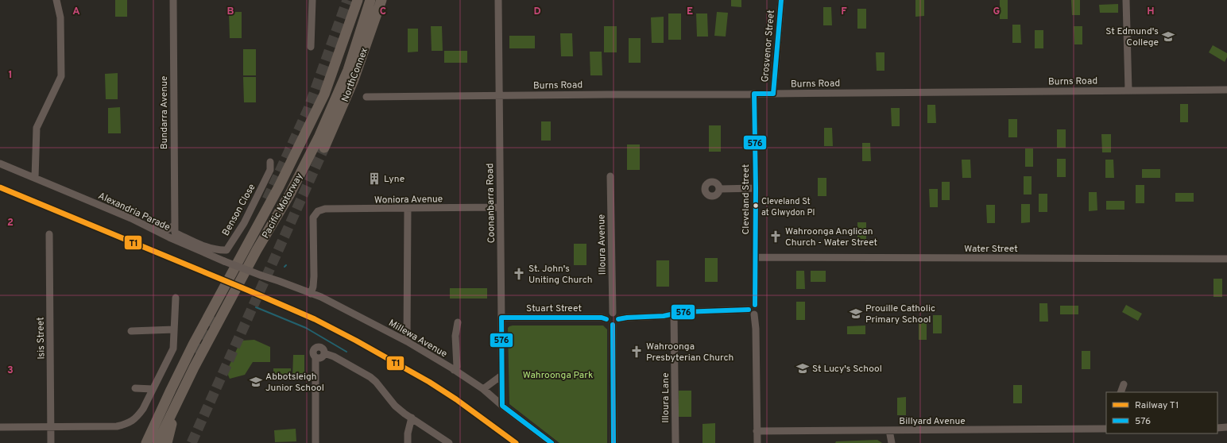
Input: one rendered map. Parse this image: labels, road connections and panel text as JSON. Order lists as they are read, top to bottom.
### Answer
{
  "streets": {
    "highway": ["NorthConnex", "Pacific Motorway"],
    "street": [
      "Grosvenor Street",
      "Burns Road",
      "Bundarra Avenue",
      "Woniora Avenue",
      "Cleveland Street",
      "Coonanbarra Road",
      "Benson Close",
      "Alexandria Parade",
      "Illoura Avenue",
      "Water Street",
      "Stuart Street",
      "Isis Street",
      "Millewa Avenue",
      "Illoura Lane",
      "Billyard Avenue"
    ]
  },
  "crossings": [
    ["Grosvenor Street", "Burns Road"],
    ["Burns Road", "Cleveland Street"],
    ["Burns Road", "Coonanbarra Road"],
    ["Bundarra Avenue", "Benson Close"],
    ["Woniora Avenue", "Coonanbarra Road"],
    ["Woniora Avenue", "Millewa Avenue"],
    ["Cleveland Street", "Water Street"],
    ["Coonanbarra Road", "Stuart Street"],
    ["Coonanbarra Road", "Millewa Avenue"],
    ["Alexandria Parade", "Millewa Avenue"],
    ["Illoura Avenue", "Stuart Street"]
  ],
  "parks": ["Wahroonga Park"],
  "places": {
    "school or university": [
      "St Edmund's College",
      "Prouille Catholic Primary School",
      "St Lucy's School",
      "Abbotsleigh Junior School"
    ],
    "building": ["Lyne"],
    "other": ["Cleveland St at Glwydon Pl"],
    "church": ["Wahroonga Anglican Church - Water Street", "St. John's Uniting Church", "Wahroonga Presbyterian Church"]
  },
  "lines": ["transit line 576", "rail line T1"],
  "legend": ["Railway T1", "576"],
  "grid": {
    "columns": [
      "A",
      "B",
      "C",
      "D",
      "E",
      "F",
      "G",
      "H"
    ],
    "rows": ["1", "2", "3"]
  }
}
